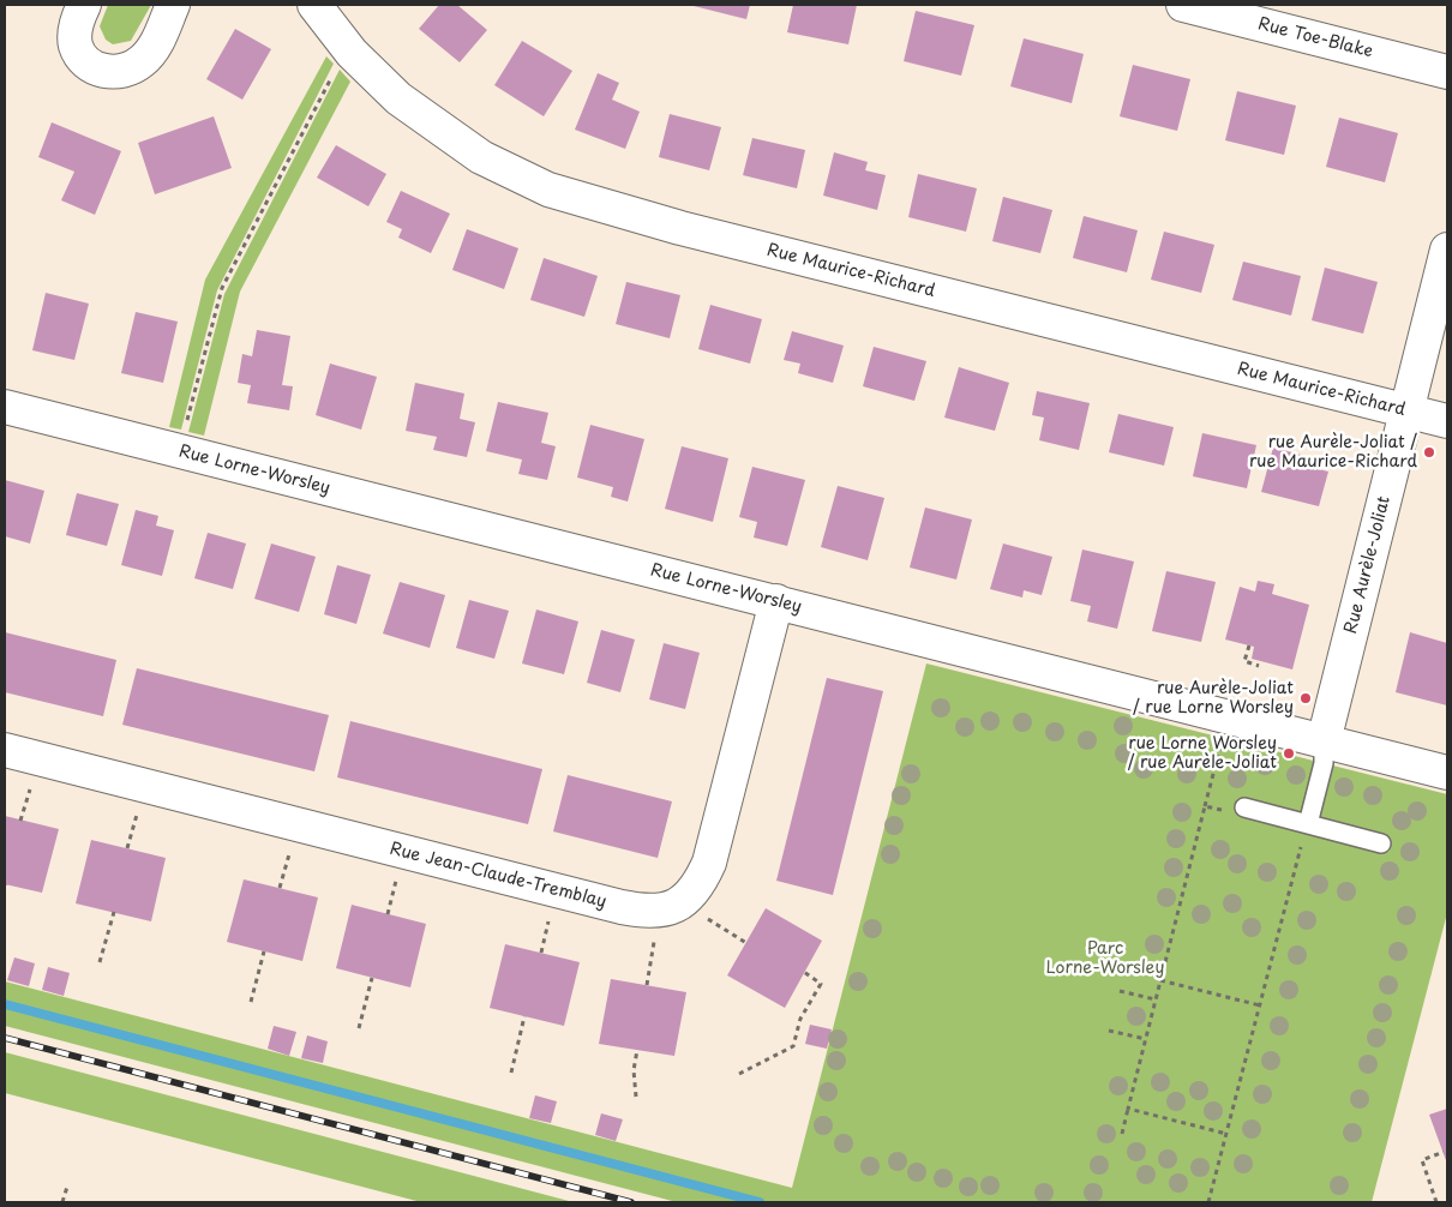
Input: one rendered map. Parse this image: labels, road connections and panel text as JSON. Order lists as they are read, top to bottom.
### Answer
{
  "streets": {
    "street": [
      "Rue Toe-Blake",
      "Rue Maurice-Richard",
      "Rue Lorne-Worsley",
      "Rue Aurèle-Joliat",
      "Rue Jean-Claude-Tremblay"
    ]
  },
  "crossings": [
    ["Rue Maurice-Richard", "Rue Aurèle-Joliat"],
    ["Rue Lorne-Worsley", "Rue Aurèle-Joliat"],
    ["Rue Lorne-Worsley", "Rue Jean-Claude-Tremblay"]
  ],
  "parks": ["Parc Lorne-Worsley"],
  "places": ["rue Aurèle-Joliat / rue Maurice-Richard", "rue Aurèle-Joliat / rue Lorne Worsley", "rue Lorne Worsley / rue Aurèle-Joliat"]
}
